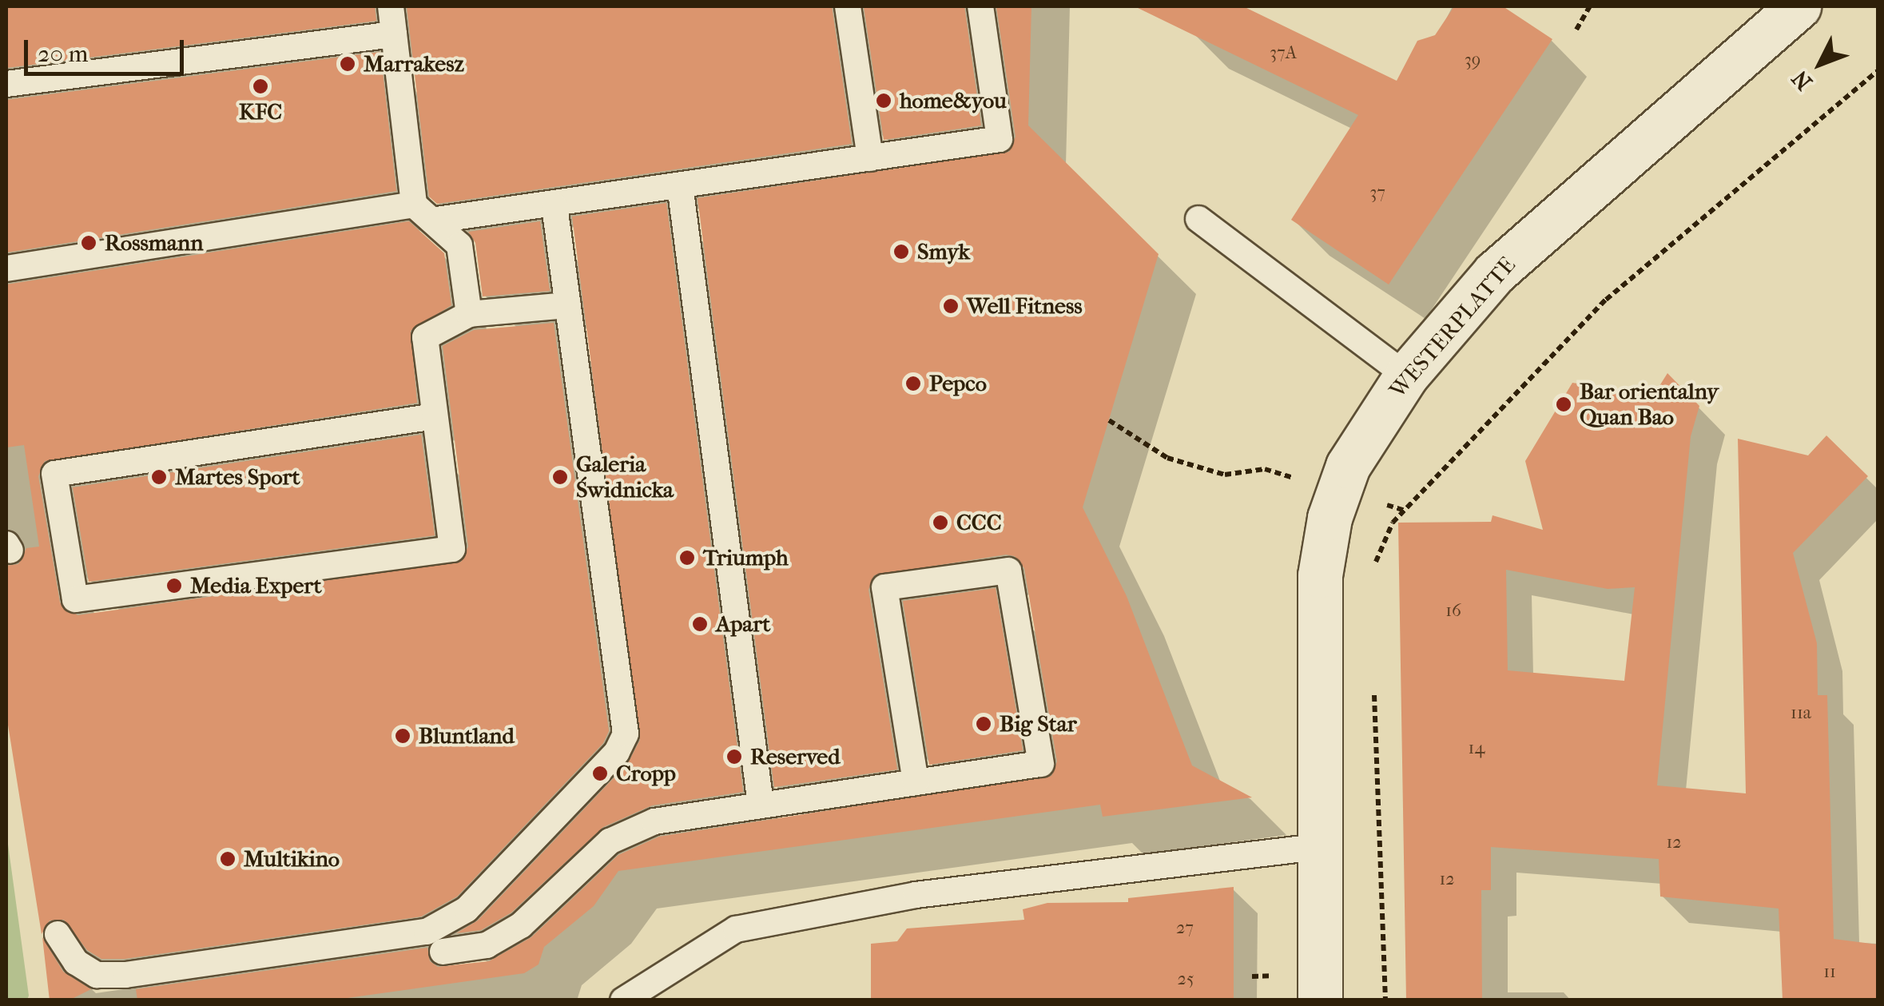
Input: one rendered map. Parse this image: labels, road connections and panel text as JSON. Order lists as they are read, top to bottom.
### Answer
{
  "streets": {
    "street": ["WESTERPLATTE"]
  },
  "places": [
    "Marrakesz",
    "KFC",
    "home&you",
    "Rossmann",
    "Smyk",
    "Well Fitness",
    "Pepco",
    "Bar orientalny Quan Bao",
    "Martes Sport",
    "Galeria Świdnicka",
    "CCC",
    "Triumph",
    "Media Expert",
    "Apart",
    "Big Star",
    "Bluntland",
    "Reserved",
    "Cropp",
    "Multikino"
  ],
  "house_numbers": [
    "37A",
    "39",
    "37",
    "16",
    "11a",
    "14",
    "12",
    "12",
    "27",
    "11",
    "25"
  ],
  "scale_bar": "20 m",
  "north": "bottom left"
}
